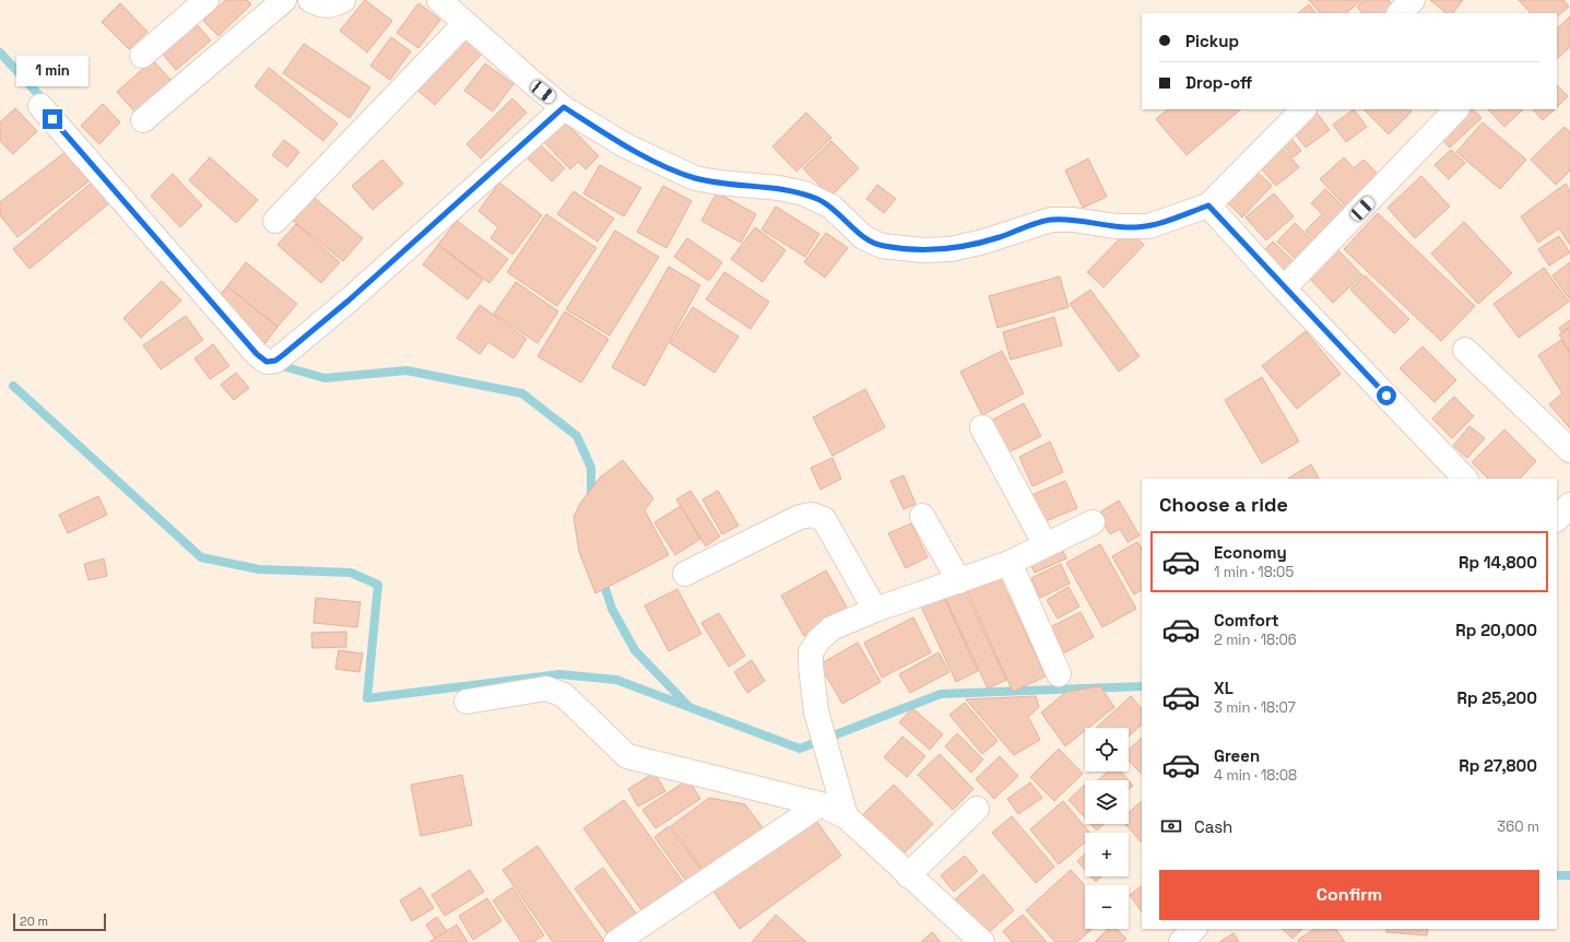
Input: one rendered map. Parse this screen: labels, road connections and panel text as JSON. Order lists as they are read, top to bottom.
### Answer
{
  "scale_bar": "20 m",
  "page": {
    "banner": ["Pickup", "Drop-off"],
    "bubble": "1 min",
    "heading": "Choose a ride",
    "list": [
      {
        "name": "Economy",
        "note": "1 min · 18:05",
        "value": "Rp 14,800"
      },
      {
        "name": "Comfort",
        "note": "2 min · 18:06",
        "value": "Rp 20,000"
      },
      {
        "name": "XL",
        "note": "3 min · 18:07",
        "value": "Rp 25,200"
      },
      {
        "name": "Green",
        "note": "4 min · 18:08",
        "value": "Rp 27,800"
      }
    ],
    "map_buttons": ["+", "−"],
    "pay": ["Cash", "360 m"],
    "buttons": "Confirm",
    "scale": "20 m"
  }
}
